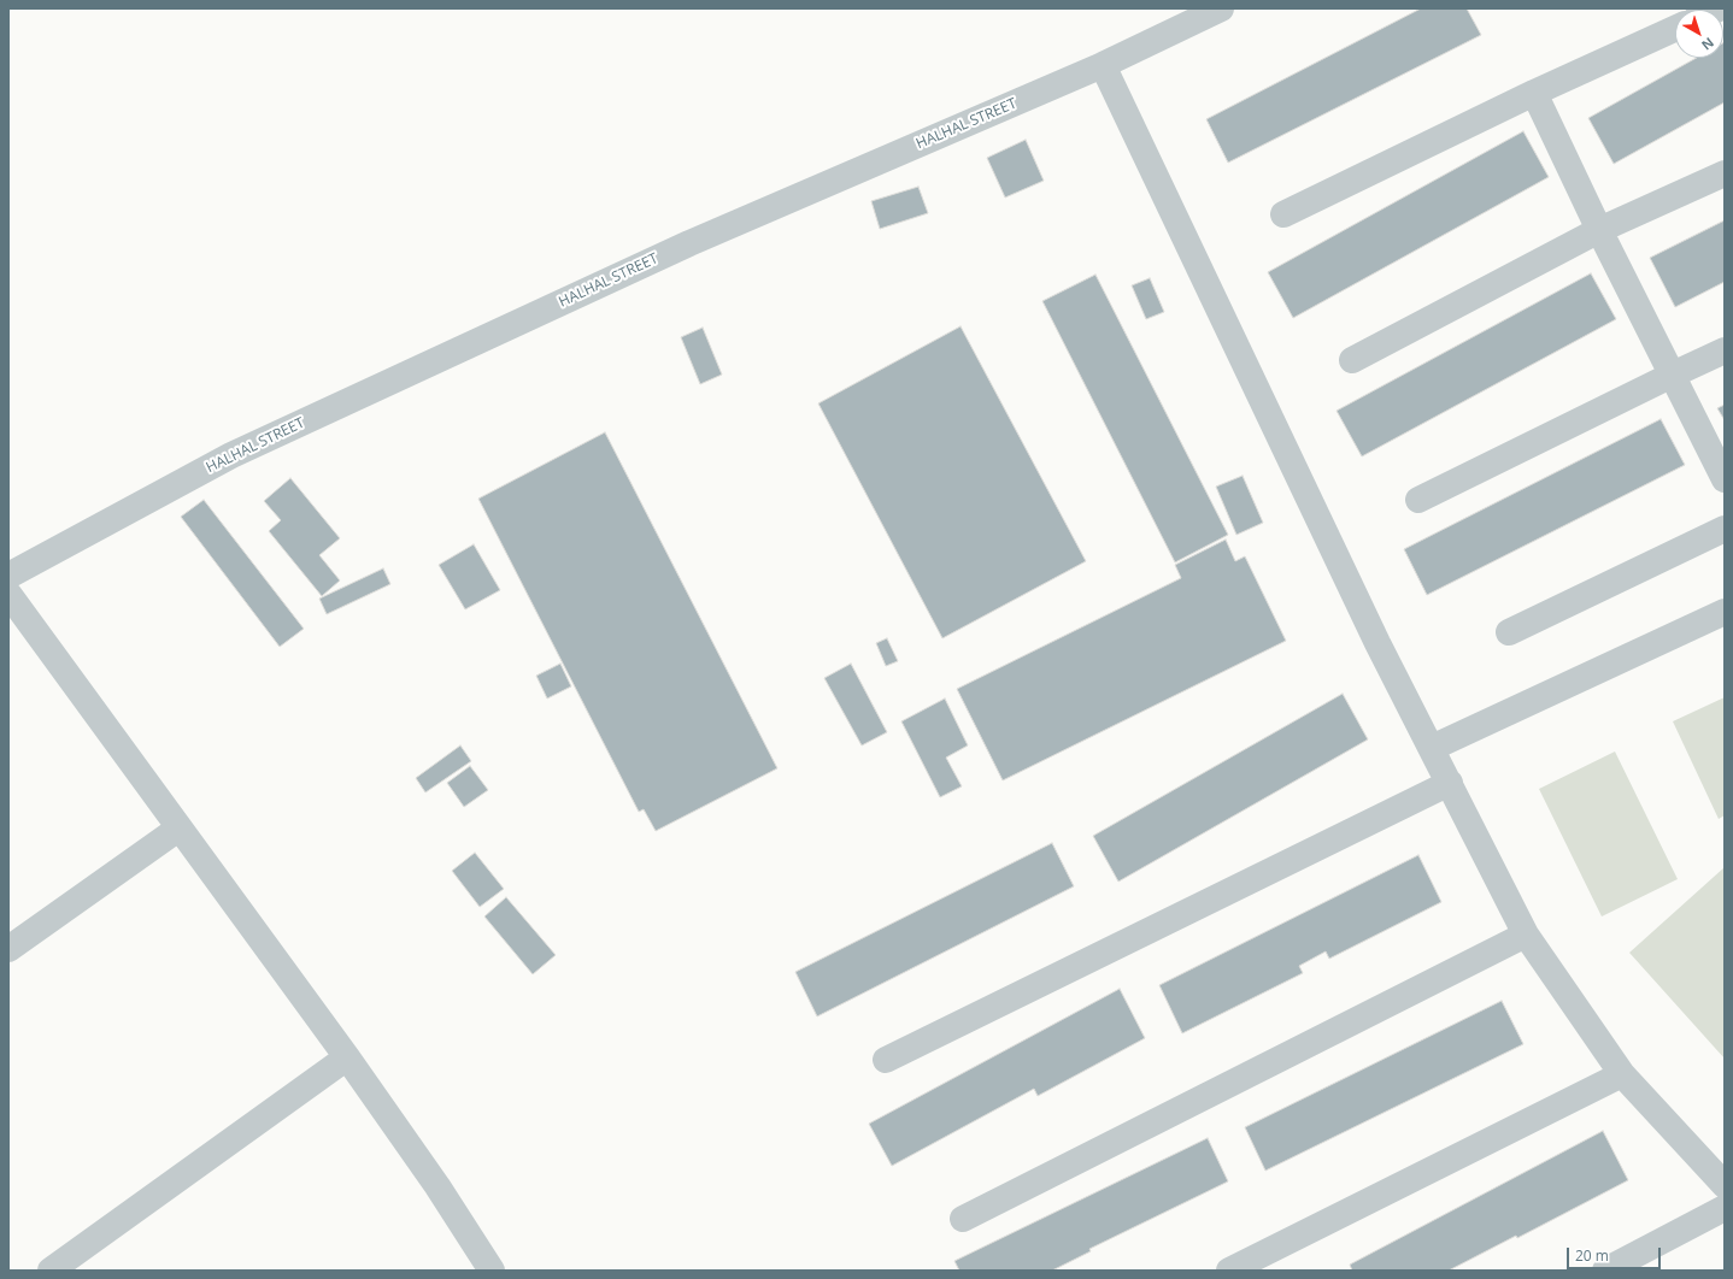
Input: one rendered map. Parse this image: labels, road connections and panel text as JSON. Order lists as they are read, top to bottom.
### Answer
{
  "streets": {
    "street": ["HALHAL STREET"]
  },
  "scale_bar": "20 m",
  "north": "bottom right"
}
